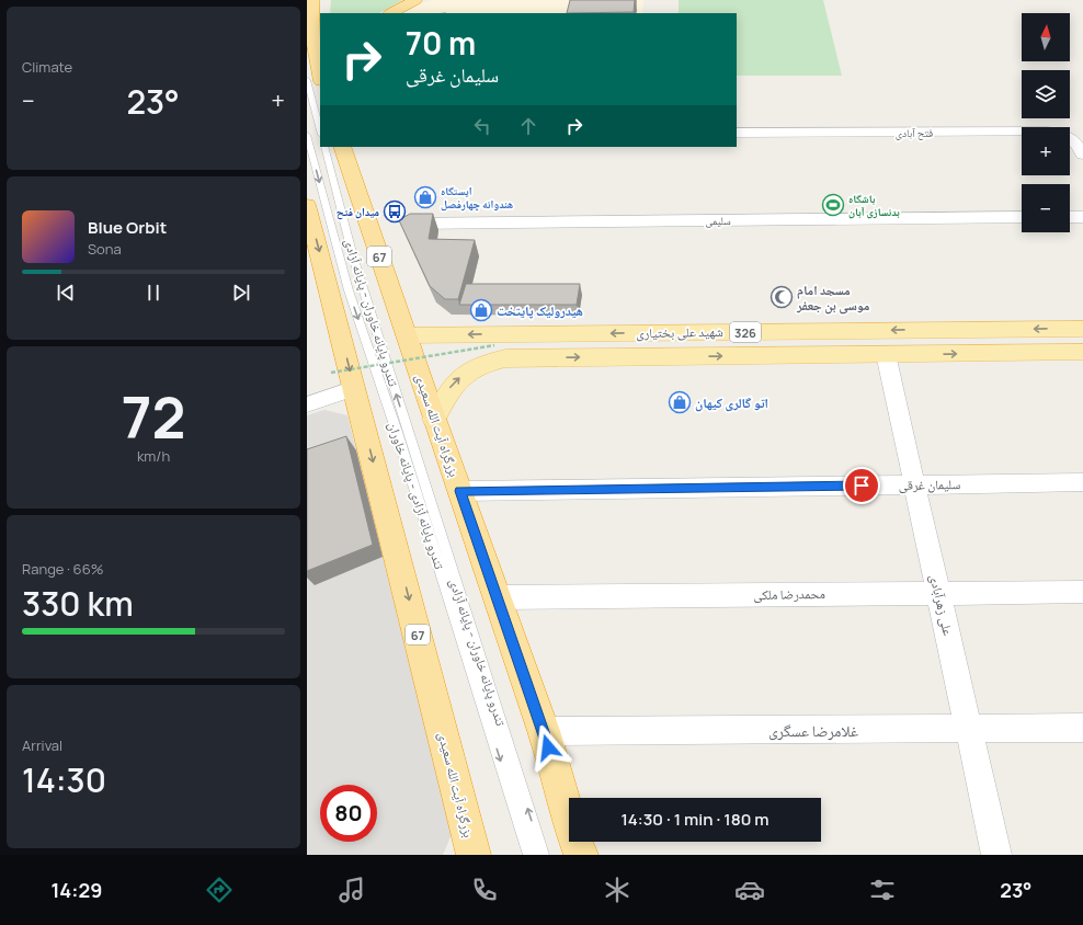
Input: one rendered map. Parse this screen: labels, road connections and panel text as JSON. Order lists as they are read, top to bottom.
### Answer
{
  "streets": {
    "highway": ["67", "بزرگراه آیت الله سعیدی"],
    "main road": ["شهید علی بختیاری", "326"],
    "street": [
      "فتح آبادی",
      "سلیمی",
      "سلیمان غرقی",
      "محمدرضا ملکی",
      "علی زهرآبادی",
      "غلامرضا عسگری"
    ],
    "lane": ["تندرو پایانه خاوران - پایانه آزادی", "تندرو پایانه آزادی - پایانه خاوران"]
  },
  "crossings": [
    ["شهید علی بختیاری", "بزرگراه آیت الله سعیدی"],
    ["شهید علی بختیاری", "علی زهرآبادی"],
    ["بزرگراه آیت الله سعیدی", "سلیمان غرقی"],
    ["بزرگراه آیت الله سعیدی", "محمدرضا ملکی"],
    ["بزرگراه آیت الله سعیدی", "غلامرضا عسگری"],
    ["سلیمان غرقی", "علی زهرآبادی"],
    ["محمدرضا ملکی", "علی زهرآبادی"],
    ["علی زهرآبادی", "غلامرضا عسگری"]
  ],
  "one_way": ["تندرو پایانه خاوران - پایانه آزادی", "تندرو پایانه آزادی - پایانه خاوران"],
  "places": {
    "shop": ["ایستگاه هندوانه چهارفصل", "هیدرولیک پایتخت", "اتو گالری کیهان"],
    "sports": ["باشگاه بدنسازی آبان"],
    "bus stop": ["میدان فتح"],
    "mosque": ["مسجد امام موسی بن جعفر"]
  },
  "north": "top",
  "page": {
    "tile": [
      "Climate",
      ["72", "km/h"],
      ["Range · 66%", "330 km"],
      ["Arrival", "14:30"]
    ],
    "map_buttons": ["+", "−"],
    "turn": ["70 m", "سلیمان غرقی"],
    "heat": ["−", "23°", "+"],
    "song": ["Blue Orbit", "Sona"],
    "limit": "80",
    "trip": "14:30 · 1 min · 180 m",
    "tabs": ["14:29", "23°"]
  }
}
